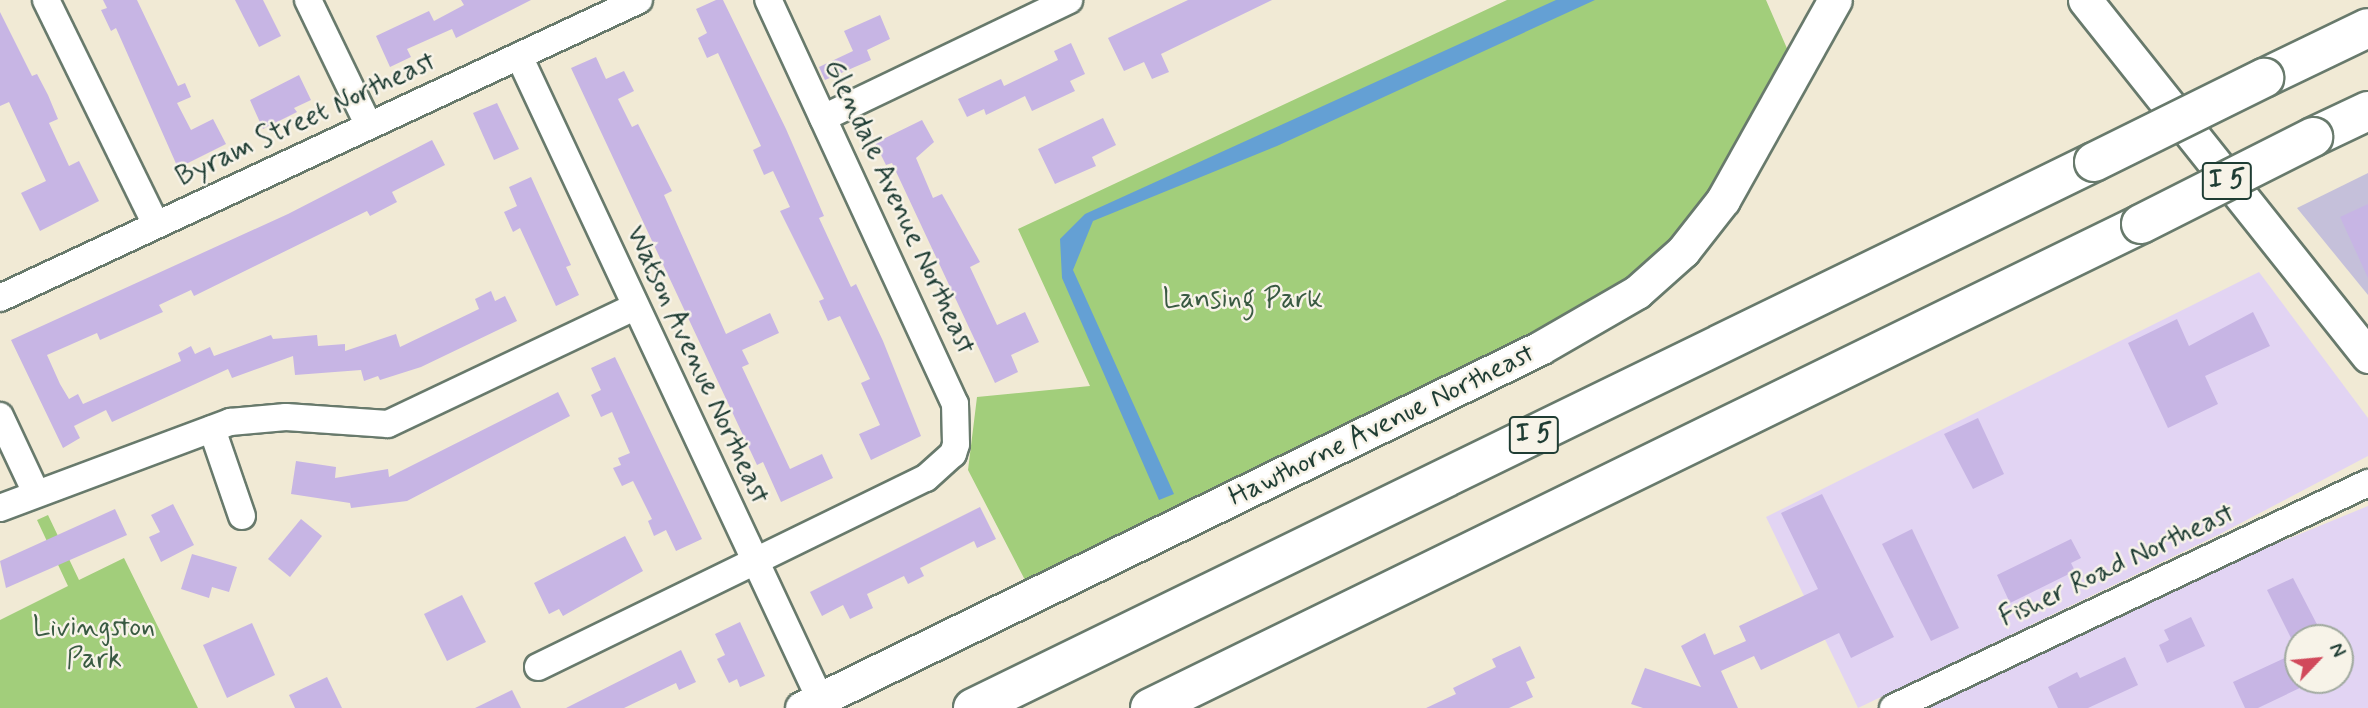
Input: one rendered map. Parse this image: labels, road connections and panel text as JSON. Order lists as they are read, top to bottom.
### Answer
{
  "streets": {
    "highway": ["I 5"],
    "main road": ["Hawthorne Avenue Northeast"],
    "street": [
      "Byram Street Northeast",
      "Glendale Avenue Northeast",
      "Watson Avenue Northeast",
      "Fisher Road Northeast"
    ]
  },
  "crossings": [
    ["Byram Street Northeast", "Watson Avenue Northeast"],
    ["Glendale Avenue Northeast", "Watson Avenue Northeast"],
    ["Watson Avenue Northeast", "Hawthorne Avenue Northeast"]
  ],
  "parks": ["Lansing Park", "Livingston Park"],
  "north": "top right"
}
